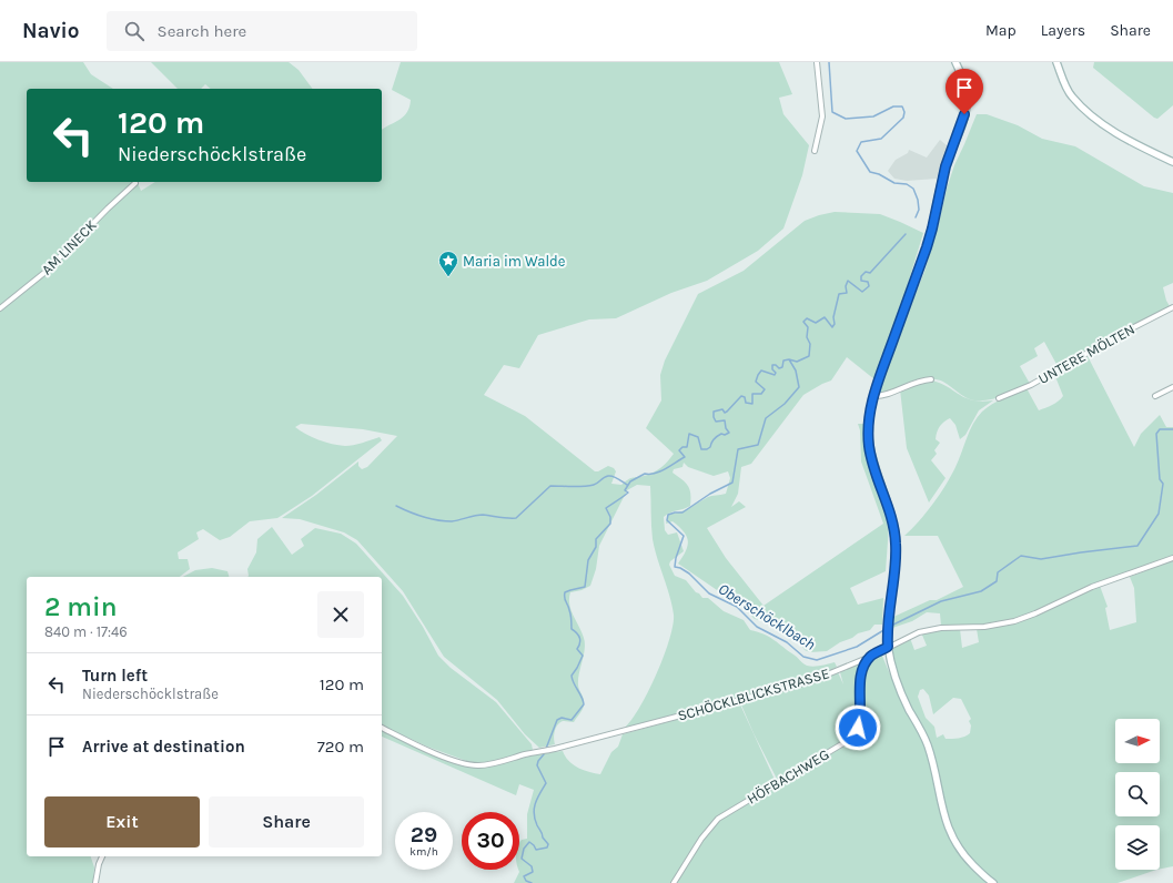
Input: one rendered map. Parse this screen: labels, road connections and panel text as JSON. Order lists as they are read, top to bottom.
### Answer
{
  "streets": {
    "street": [
      "AM LINECK",
      "UNTERE MÖLTEN",
      "SCHÖCKLBLICKSTRASSE",
      "HÖFBACHWEG"
    ]
  },
  "crossings": [
    ["SCHÖCKLBLICKSTRASSE", "HÖFBACHWEG"]
  ],
  "water": ["Oberschöcklbach"],
  "places": {
    "place": ["Maria im Walde"]
  },
  "north": "right",
  "page": {
    "header": "Navio",
    "search": "Search here",
    "nav": ["Map", "Layers", "Share"],
    "turn": ["120 m", "Niederschöcklstraße"],
    "heading": ["2 min", "840 m · 17:46"],
    "list": [
      {
        "name": "Turn left",
        "note": "Niederschöcklstraße",
        "value": "120 m"
      },
      {
        "name": "Arrive at destination",
        "value": "720 m"
      }
    ],
    "buttons": ["Exit", "Share"],
    "speed": "29 km/h",
    "limit": "30"
  }
}
